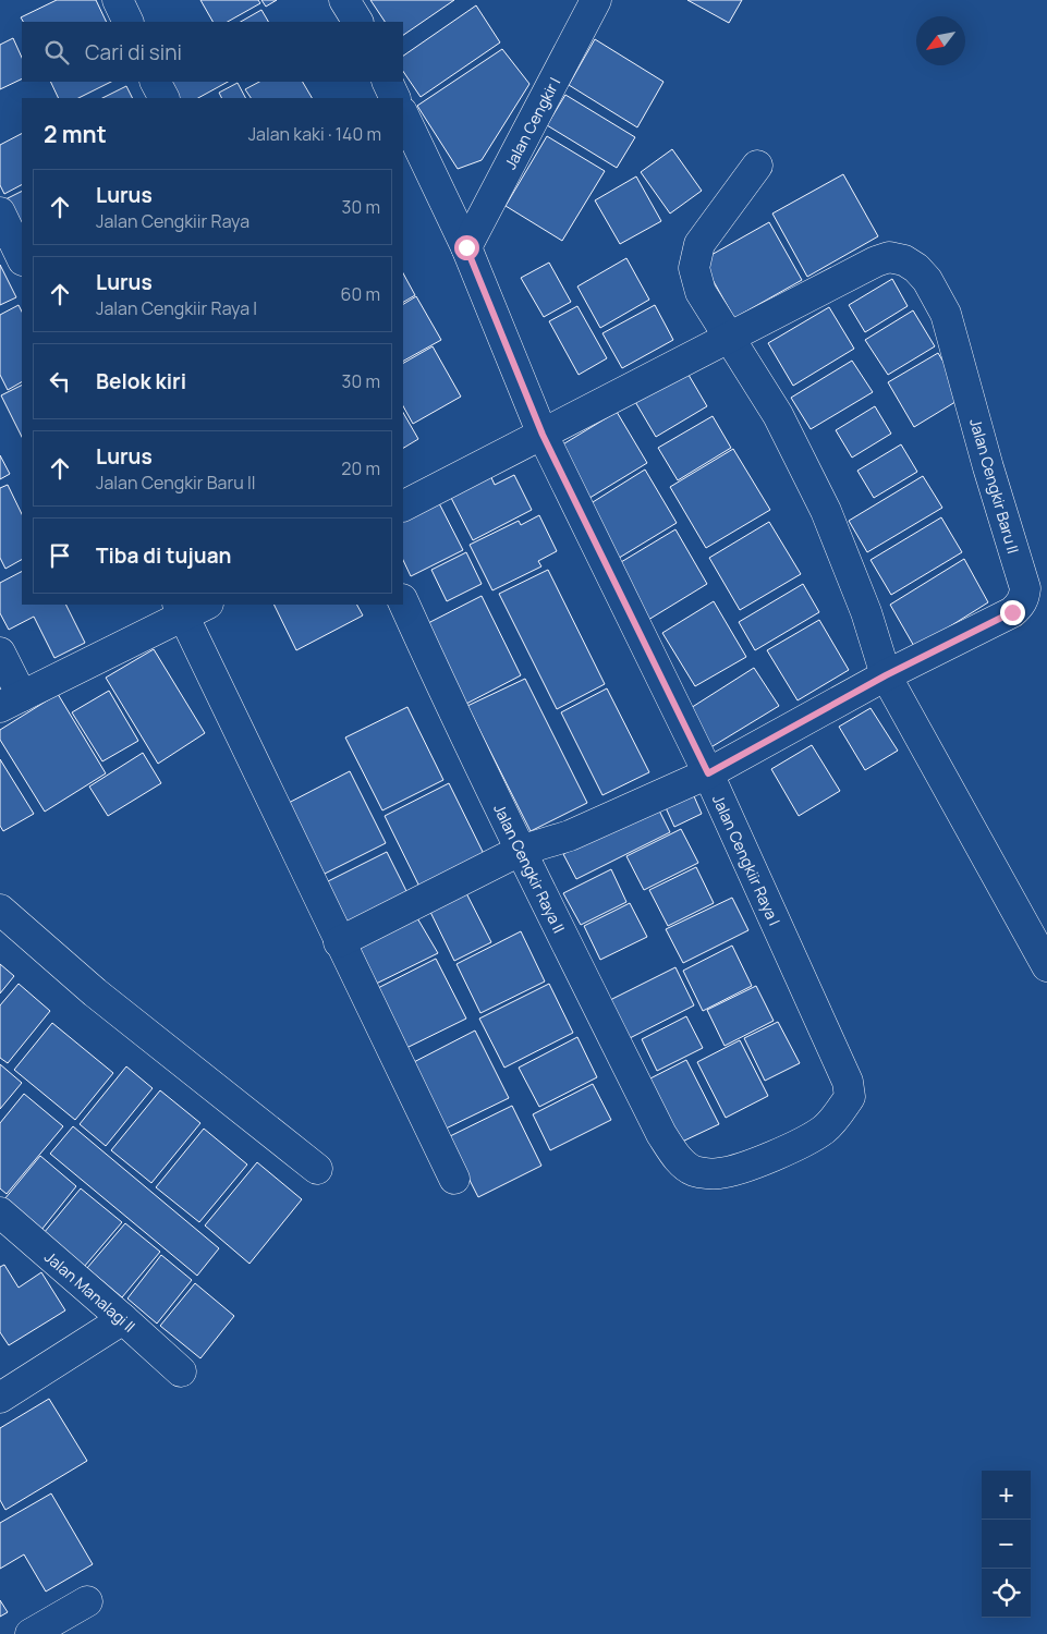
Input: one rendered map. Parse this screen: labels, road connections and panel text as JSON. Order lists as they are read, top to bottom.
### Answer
{
  "streets": {
    "street": [
      "Jalan Cengkir I",
      "Jalan Cengkir Baru II",
      "Jalan Cengkiir Raya I",
      "Jalan Cengkir Raya II",
      "Jalan Manalagi II"
    ]
  },
  "crossings": [
    ["Jalan Cengkir I", "Jalan Cengkiir Raya I"],
    ["Jalan Cengkir Baru II", "Jalan Cengkiir Raya I"],
    ["Jalan Cengkir Baru II", "Jalan Cengkir Raya II"],
    ["Jalan Cengkiir Raya I", "Jalan Cengkir Raya II"]
  ],
  "north": "bottom left",
  "page": {
    "search": "Cari di sini",
    "heading": ["2 mnt", "Jalan kaki · 140 m"],
    "list": [
      ["Lurus", "Jalan Cengkiir Raya", "30 m"],
      ["Lurus", "Jalan Cengkiir Raya I", "60 m"],
      ["Belok kiri", "30 m"],
      ["Lurus", "Jalan Cengkir Baru II", "20 m"],
      "Tiba di tujuan"
    ],
    "map_buttons": ["+", "−"]
  }
}
